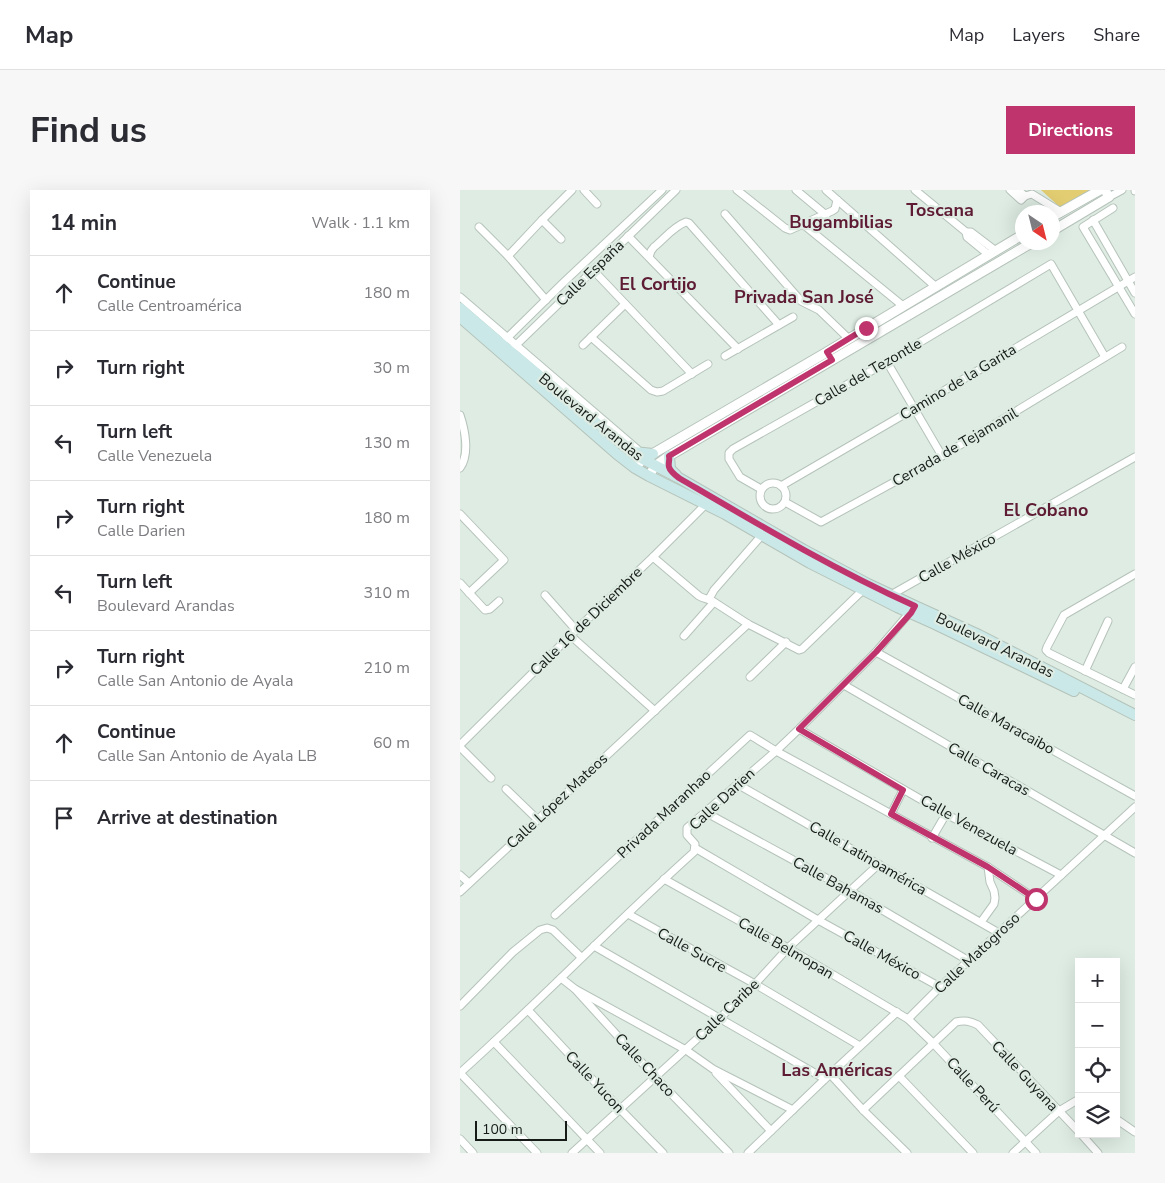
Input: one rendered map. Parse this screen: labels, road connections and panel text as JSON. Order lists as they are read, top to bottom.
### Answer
{
  "streets": {
    "main road": ["Boulevard Arandas"],
    "street": [
      "Calle España",
      "Calle del Tezontle",
      "Camino de la Garita",
      "Cerrada de Tejamanil",
      "Calle México",
      "Calle 16 de Diciembre",
      "Calle Maracaibo",
      "Calle Caracas",
      "Calle Darien",
      "Calle López Mateos",
      "Privada Maranhao",
      "Calle Venezuela",
      "Calle Latinoamérica",
      "Calle Bahamas",
      "Calle Belmopan",
      "Calle Sucre",
      "Calle Matogroso",
      "Calle Caribe",
      "Calle Chaco",
      "Calle Guyana",
      "Calle Yucon",
      "Calle Perú"
    ]
  },
  "crossings": [
    ["Calle España", "Boulevard Arandas"],
    ["Calle del Tezontle", "Camino de la Garita"],
    ["Calle del Tezontle", "Cerrada de Tejamanil"],
    ["Camino de la Garita", "Cerrada de Tejamanil"],
    ["Boulevard Arandas", "Calle México"],
    ["Boulevard Arandas", "Calle 16 de Diciembre"],
    ["Boulevard Arandas", "Calle Darien"],
    ["Calle México", "Calle Darien"],
    ["Calle México", "Calle Matogroso"],
    ["Calle México", "Calle Caribe"],
    ["Calle Maracaibo", "Calle Darien"],
    ["Calle Caracas", "Calle Darien"],
    ["Calle Caracas", "Calle Matogroso"],
    ["Calle Darien", "Privada Maranhao"],
    ["Calle Darien", "Calle Venezuela"],
    ["Calle Darien", "Calle Latinoamérica"],
    ["Calle Darien", "Calle Bahamas"],
    ["Calle Darien", "Calle Belmopan"],
    ["Calle Darien", "Calle Sucre"],
    ["Calle Darien", "Calle Chaco"],
    ["Calle Darien", "Calle Yucon"],
    ["Calle Venezuela", "Calle Matogroso"],
    ["Calle Latinoamérica", "Calle Matogroso"],
    ["Calle Latinoamérica", "Calle Caribe"],
    ["Calle Bahamas", "Calle Matogroso"],
    ["Calle Bahamas", "Calle Caribe"],
    ["Calle Belmopan", "Calle Matogroso"],
    ["Calle Belmopan", "Calle Caribe"],
    ["Calle Belmopan", "Calle Perú"],
    ["Calle Sucre", "Calle Caribe"],
    ["Calle Matogroso", "Calle Perú"],
    ["Calle Caribe", "Calle Chaco"],
    ["Calle Caribe", "Calle Yucon"],
    ["Calle Guyana", "Calle Perú"]
  ],
  "districts": [
    "Toscana",
    "Bugambilias",
    "El Cortijo",
    "Privada San José",
    "El Cobano",
    "Las Américas"
  ],
  "scale_bar": "100 m",
  "north": "bottom right",
  "page": {
    "header": "Map",
    "nav": ["Map", "Layers", "Share"],
    "buttons": "Directions",
    "title": "Find us",
    "heading": ["14 min", "Walk · 1.1 km"],
    "list": [
      ["Continue", "Calle Centroamérica", "180 m"],
      ["Turn right", "30 m"],
      ["Turn left", "Calle Venezuela", "130 m"],
      ["Turn right", "Calle Darien", "180 m"],
      ["Turn left", "Boulevard Arandas", "310 m"],
      ["Turn right", "Calle San Antonio de Ayala", "210 m"],
      ["Continue", "Calle San Antonio de Ayala LB", "60 m"],
      "Arrive at destination"
    ],
    "map_buttons": ["+", "−"],
    "scale": "100 m"
  }
}
